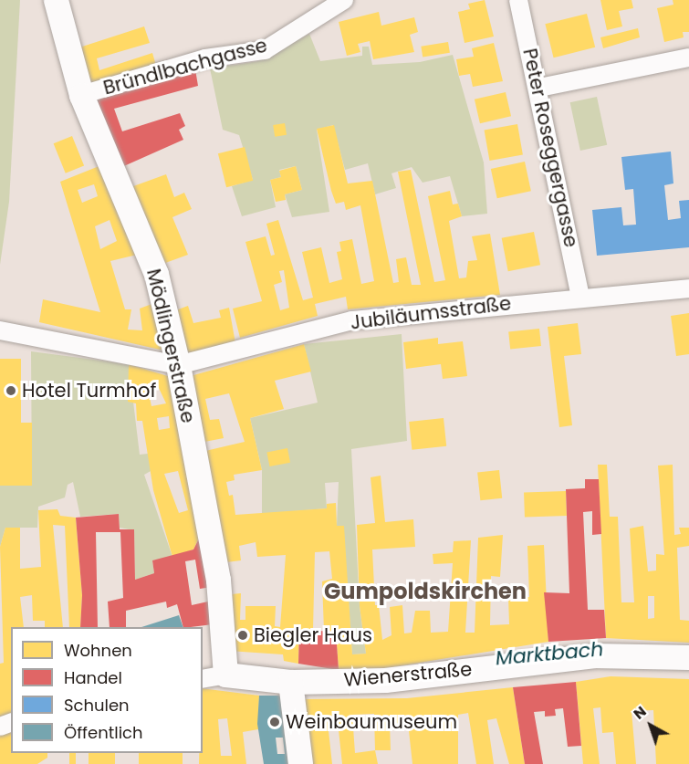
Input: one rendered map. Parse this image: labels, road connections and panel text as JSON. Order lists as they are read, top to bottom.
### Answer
{
  "streets": {
    "main road": ["Mödlingerstraße", "Wienerstraße"],
    "street": ["Bründlbachgasse", "Peter Roseggergasse", "Jubiläumsstraße"]
  },
  "crossings": [
    ["Bründlbachgasse", "Mödlingerstraße"],
    ["Peter Roseggergasse", "Jubiläumsstraße"],
    ["Jubiläumsstraße", "Mödlingerstraße"],
    ["Mödlingerstraße", "Wienerstraße"]
  ],
  "districts": ["Gumpoldskirchen"],
  "water": ["Marktbach"],
  "places": ["Hotel Turmhof", "Biegler Haus", "Weinbaumuseum"],
  "legend": [
    "Wohnen",
    "Handel",
    "Schulen",
    "Öffentlich"
  ],
  "north": "top left"
}
